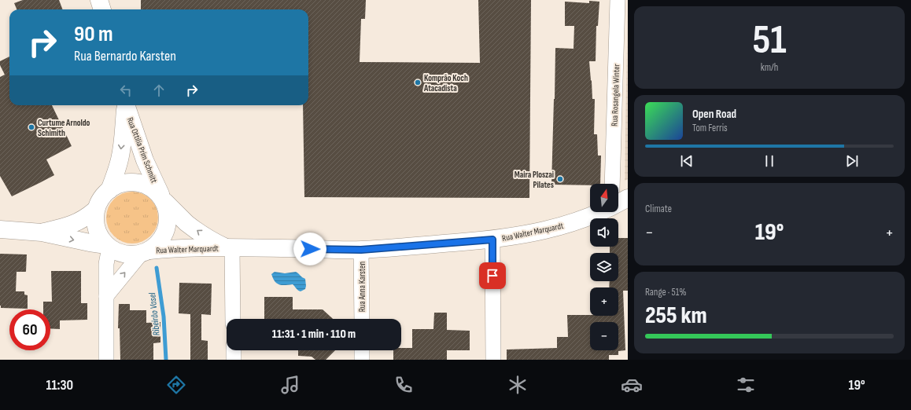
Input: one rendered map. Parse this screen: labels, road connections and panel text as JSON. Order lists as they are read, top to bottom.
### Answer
{
  "streets": {
    "main road": ["Rua Ottilia Prim Schmitt", "Rua Walter Marquardt"],
    "street": ["Rua Rosangela Winter", "Rua Anna Karsten"]
  },
  "crossings": [
    ["Rua Ottilia Prim Schmitt", "Rua Walter Marquardt"],
    ["Rua Walter Marquardt", "Rua Anna Karsten"]
  ],
  "one_way": ["Rua Ottilia Prim Schmitt"],
  "water": ["Ribeirão Vasel"],
  "places": ["Komprão Koch Atacadista", "Curtume Arnoldo Schimith", "Maira Ploszai Pilates"],
  "north": "top",
  "page": {
    "tile": [
      ["51", "km/h"],
      "Climate",
      ["Range · 51%", "255 km"]
    ],
    "turn": ["90 m", "Rua Bernardo Karsten"],
    "song": ["Open Road", "Tom Ferris"],
    "map_buttons": ["+", "−"],
    "heat": ["−", "19°", "+"],
    "limit": "60",
    "trip": "11:31 · 1 min · 110 m",
    "tabs": ["11:30", "19°"]
  }
}
